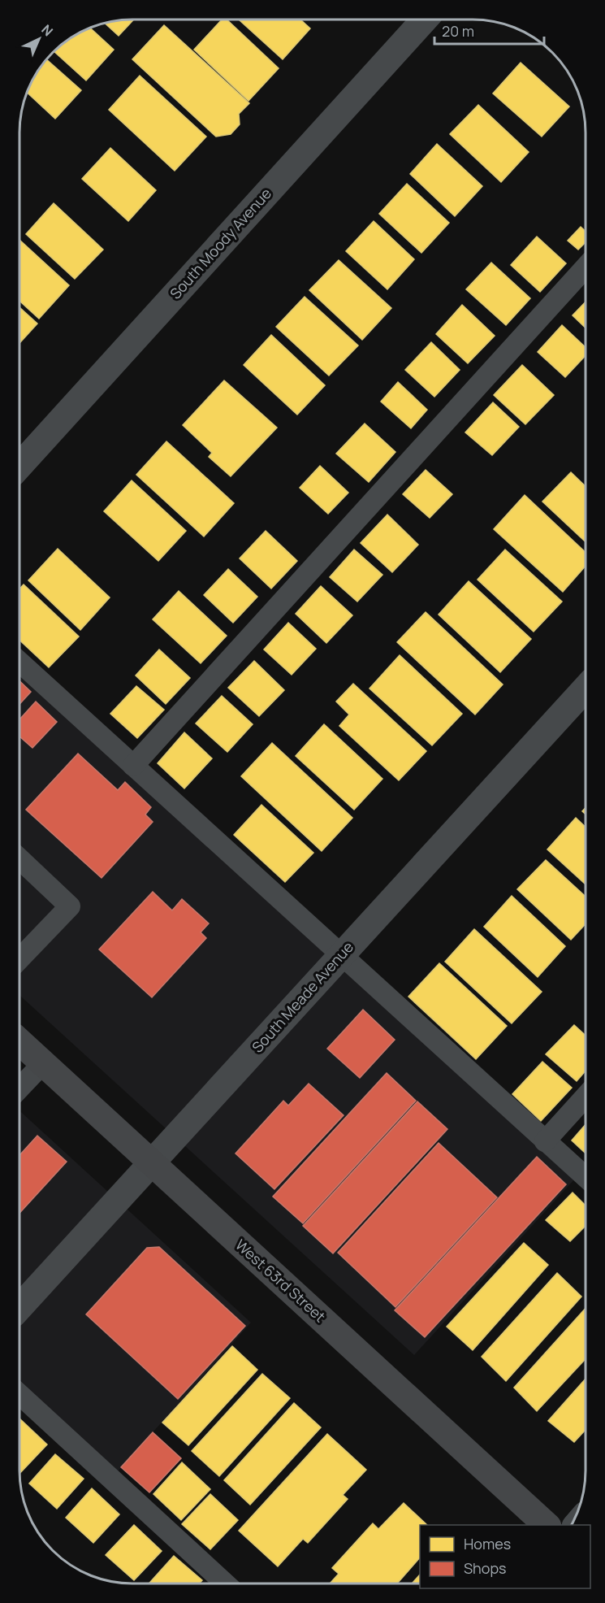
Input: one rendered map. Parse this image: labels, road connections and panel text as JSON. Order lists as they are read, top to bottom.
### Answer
{
  "streets": {
    "main road": ["West 63rd Street"],
    "street": ["South Moody Avenue", "South Meade Avenue"]
  },
  "crossings": [
    ["South Meade Avenue", "West 63rd Street"]
  ],
  "legend": ["Homes", "Shops"],
  "scale_bar": "20 m",
  "north": "top right"
}
